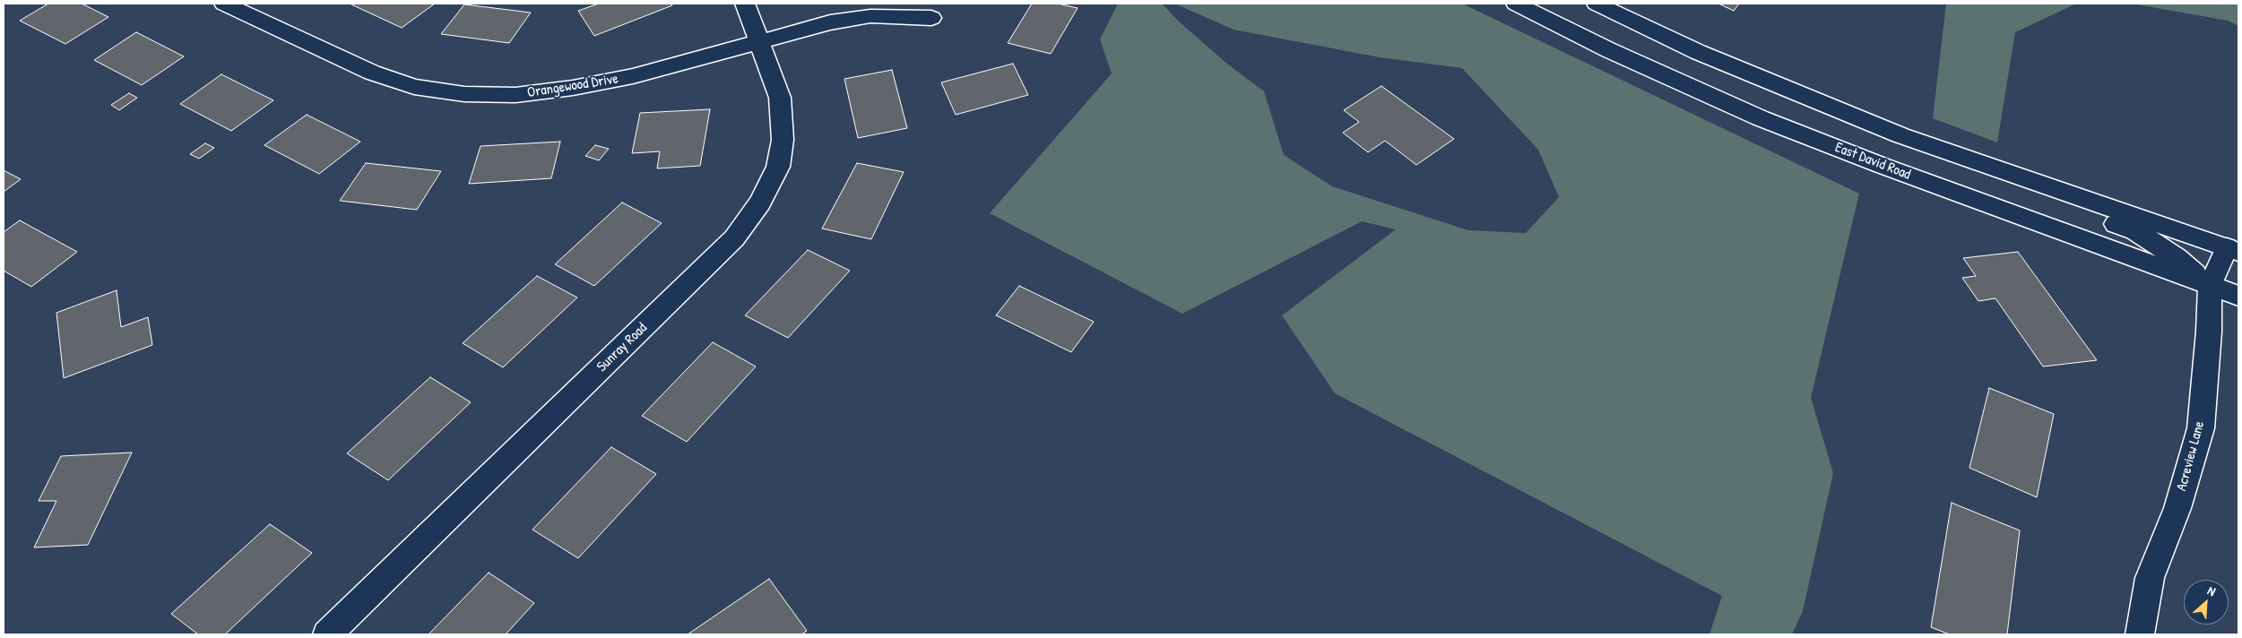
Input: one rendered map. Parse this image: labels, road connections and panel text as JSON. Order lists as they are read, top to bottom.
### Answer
{
  "streets": {
    "street": [
      "Orangewood Drive",
      "East David Road",
      "Sunray Road",
      "Acreview Lane"
    ]
  },
  "crossings": [
    ["Orangewood Drive", "Sunray Road"],
    ["East David Road", "Acreview Lane"]
  ],
  "north": "top right"
}
